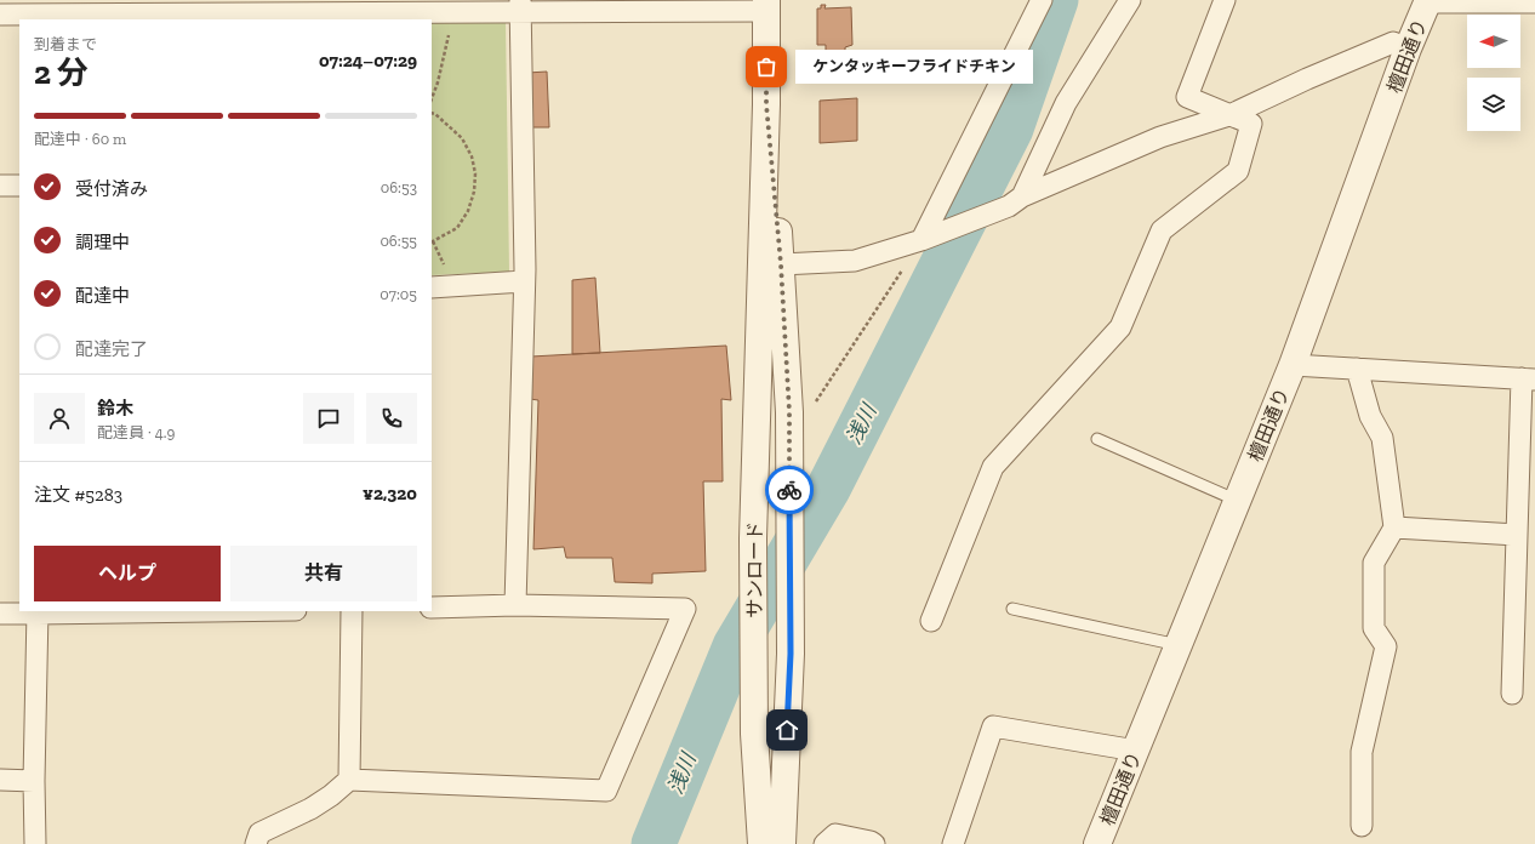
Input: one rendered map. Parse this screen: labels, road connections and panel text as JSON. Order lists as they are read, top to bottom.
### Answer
{
  "streets": {
    "street": ["檀田通り", "サンロード"]
  },
  "water": ["浅川"],
  "places": ["ケンタッキーフライドチキン"],
  "north": "left",
  "page": {
    "heading": ["2 分", "到着まで", "07:24–07:29"],
    "panel": [
      "鈴木",
      "配達員 · 4.9",
      "注文 #5283",
      "¥2,320"
    ],
    "bubble": "ケンタッキーフライドチキン",
    "bar": "配達中 · 60 m",
    "list": [
      ["受付済み", "06:53"],
      ["調理中", "06:55"],
      ["配達中", "07:05"],
      "配達完了"
    ],
    "buttons": ["ヘルプ", "共有"]
  }
}
